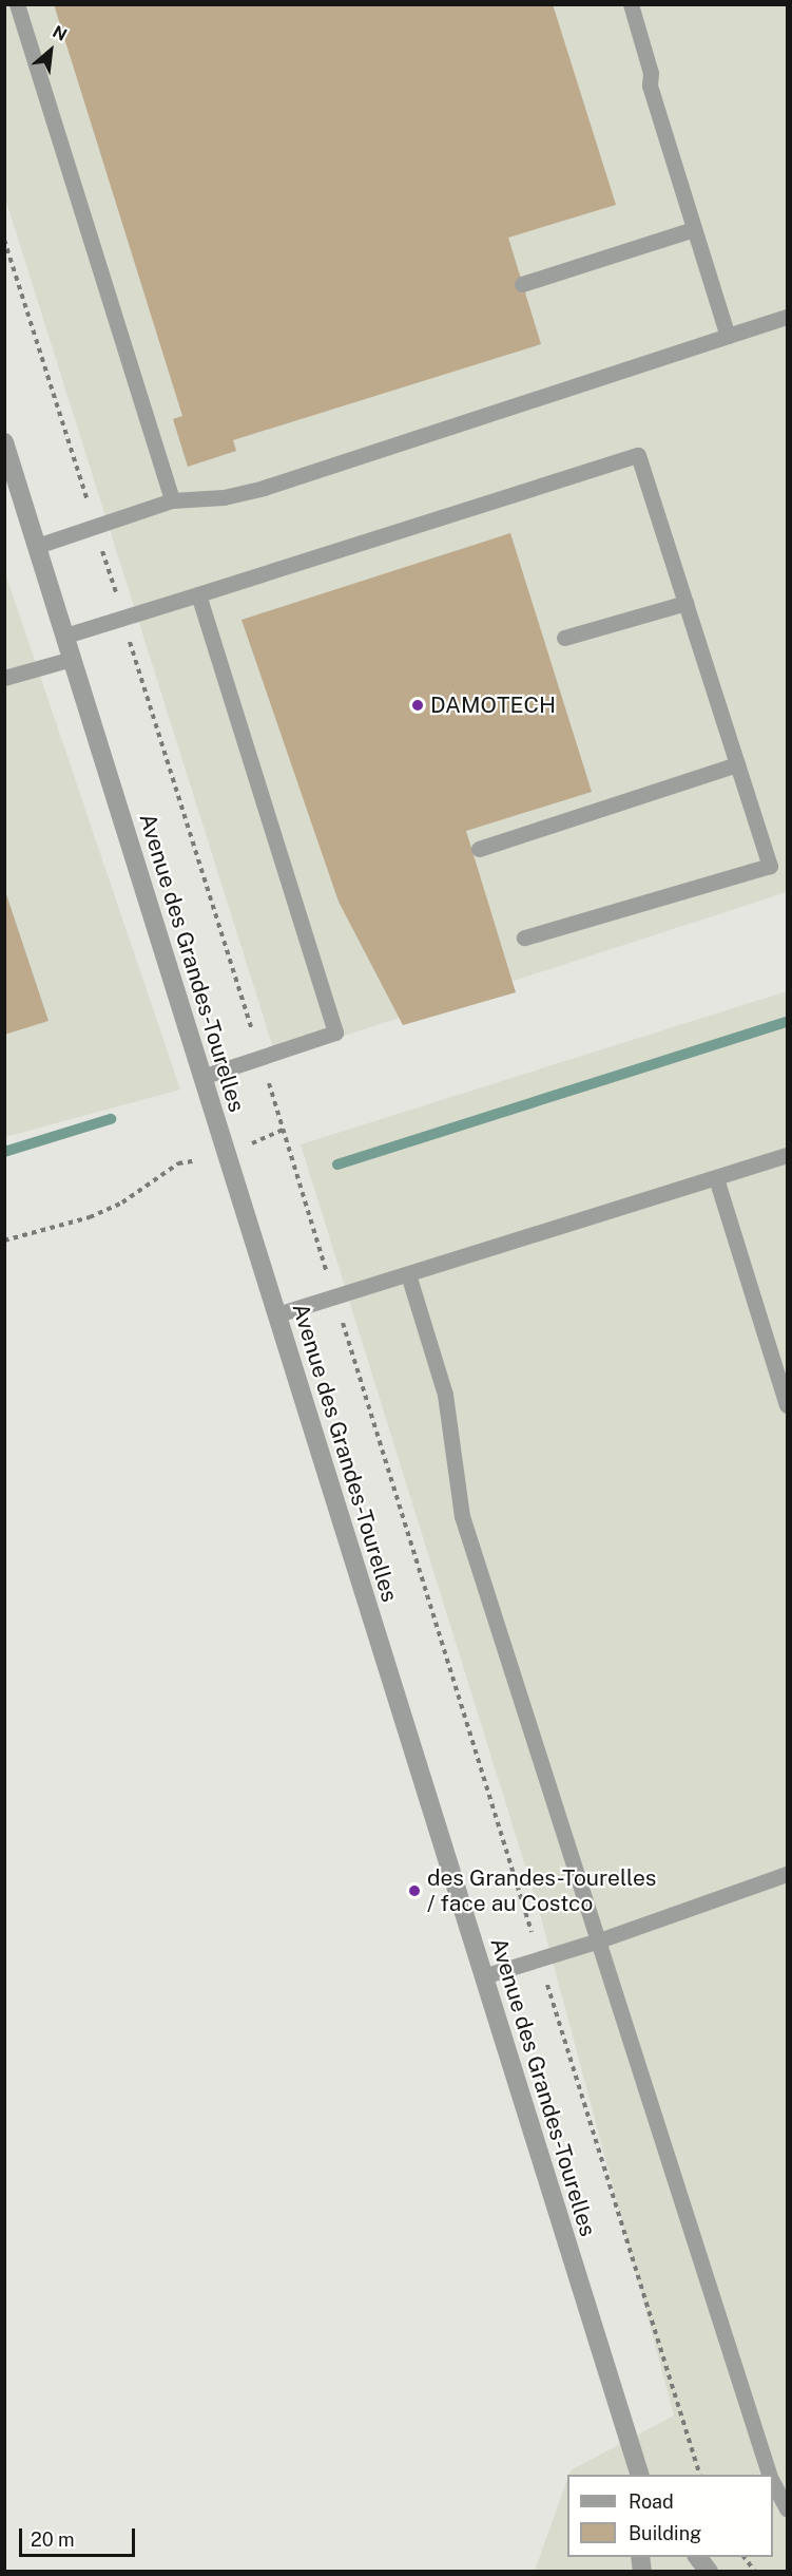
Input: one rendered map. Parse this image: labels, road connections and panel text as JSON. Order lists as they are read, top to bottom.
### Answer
{
  "streets": {
    "street": ["Avenue des Grandes-Tourelles"]
  },
  "places": ["DAMOTECH", "des Grandes-Tourelles / face au Costco"],
  "legend": ["Road", "Building"],
  "scale_bar": "20 m",
  "north": "top right"
}
